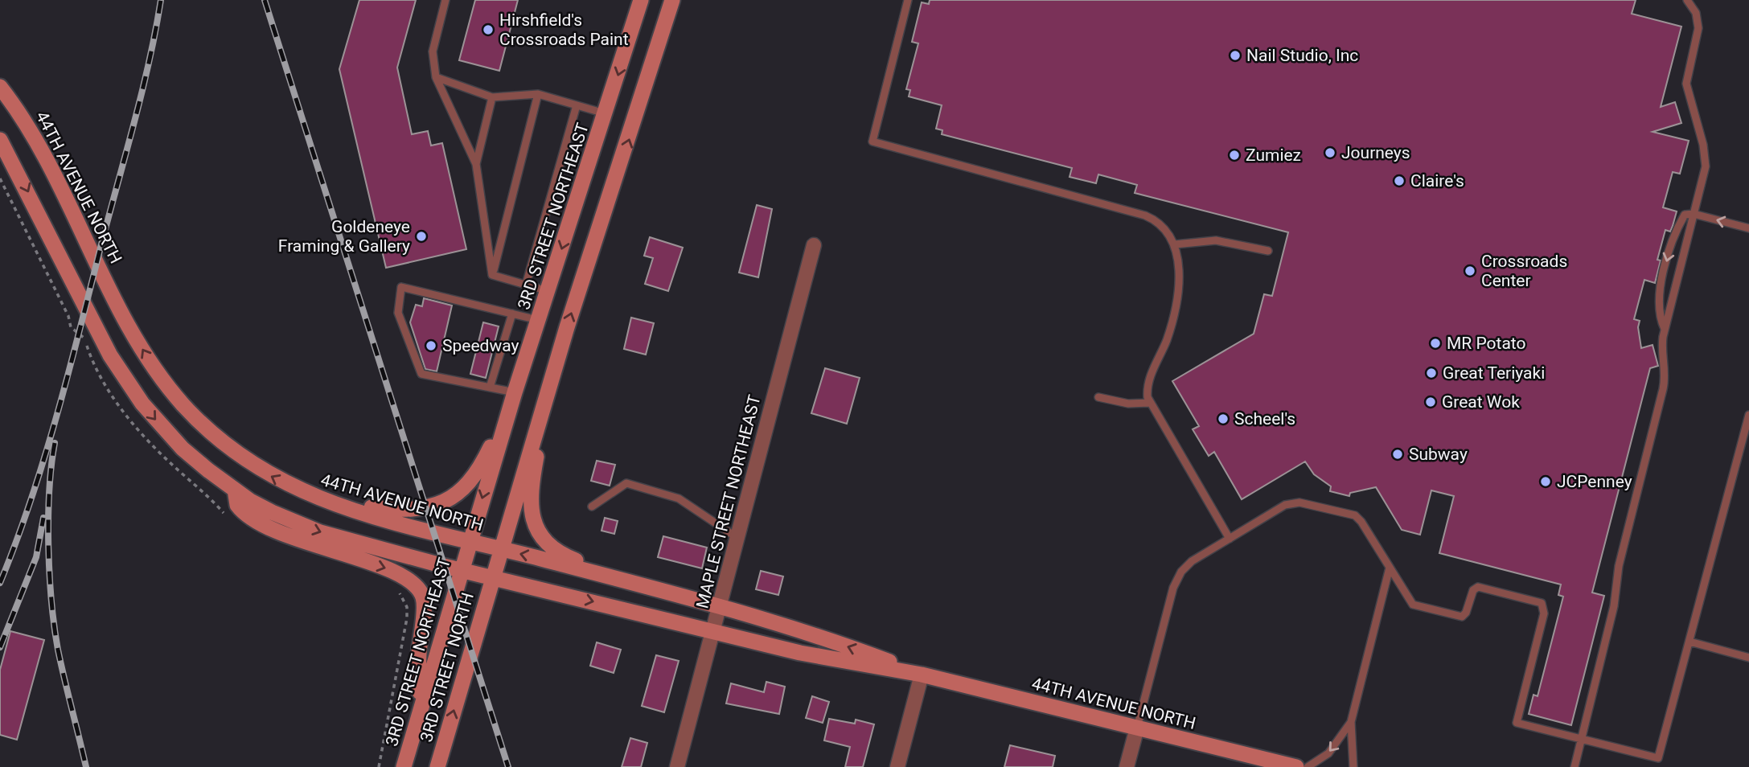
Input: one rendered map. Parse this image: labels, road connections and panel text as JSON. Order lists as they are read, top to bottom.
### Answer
{
  "streets": {
    "main road": ["44TH AVENUE NORTH", "3RD STREET NORTHEAST", "3RD STREET NORTH"],
    "street": ["MAPLE STREET NORTHEAST"]
  },
  "crossings": [
    ["44TH AVENUE NORTH", "3RD STREET NORTHEAST"],
    ["44TH AVENUE NORTH", "MAPLE STREET NORTHEAST"],
    ["44TH AVENUE NORTH", "3RD STREET NORTH"]
  ],
  "one_way": ["3RD STREET NORTH"],
  "places": [
    "Hirshfield's Crossroads Paint",
    "Nail Studio, Inc",
    "Journeys",
    "Zumiez",
    "Claire's",
    "Goldeneye Framing & Gallery",
    "Crossroads Center",
    "MR Potato",
    "Speedway",
    "Great Teriyaki",
    "Great Wok",
    "Scheel's",
    "Subway",
    "JCPenney"
  ]
}
